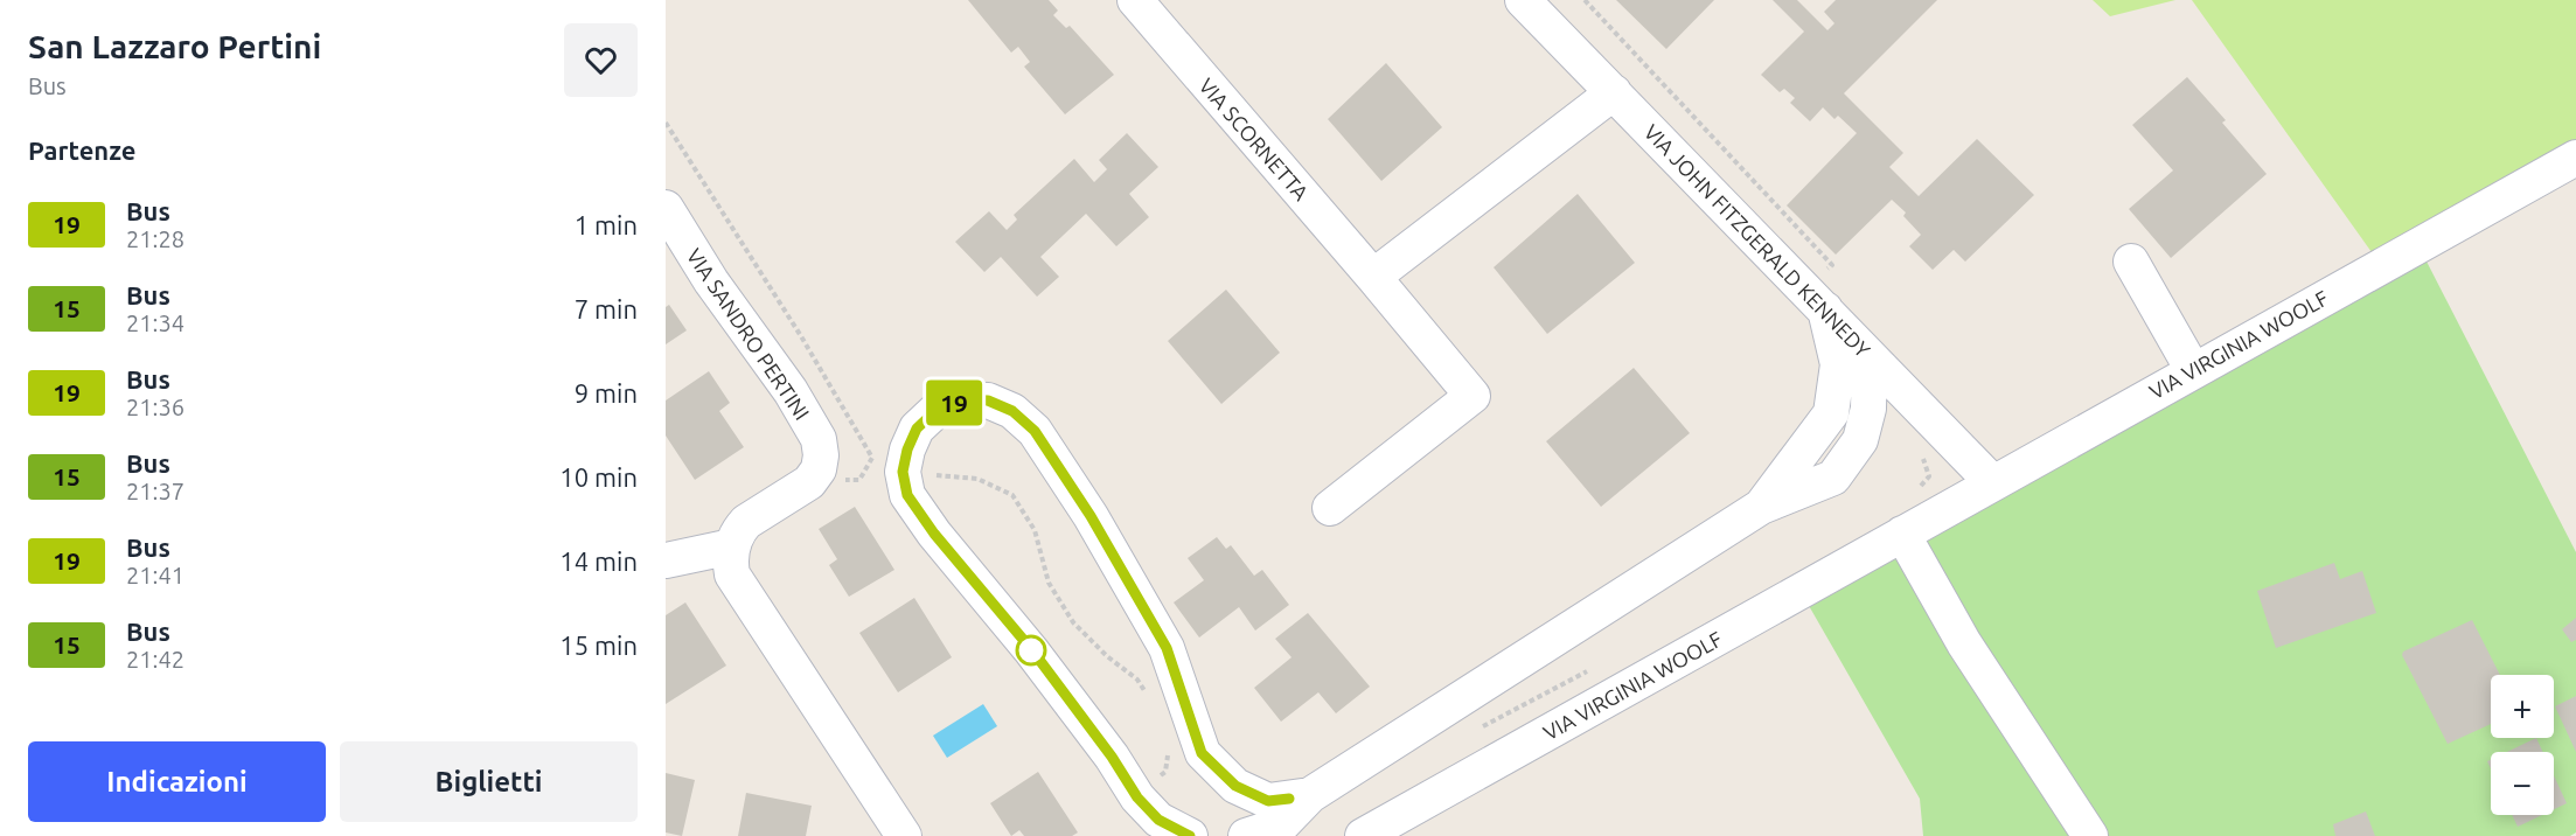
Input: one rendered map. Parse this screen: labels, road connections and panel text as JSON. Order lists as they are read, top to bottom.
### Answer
{
  "streets": {
    "street": [
      "VIA SCORNETTA",
      "VIA JOHN FITZGERALD KENNEDY",
      "VIA SANDRO PERTINI",
      "VIA VIRGINIA WOOLF"
    ]
  },
  "crossings": [
    ["VIA JOHN FITZGERALD KENNEDY", "VIA VIRGINIA WOOLF"]
  ],
  "lines": ["bus line 19"],
  "page": {
    "heading": [
      ["San Lazzaro Pertini", "Bus"],
      "Partenze"
    ],
    "on_map": "19",
    "list": [
      {
        "mark": "19",
        "name": "Bus",
        "note": "21:28",
        "value": "1 min"
      },
      {
        "mark": "15",
        "name": "Bus",
        "note": "21:34",
        "value": "7 min"
      },
      {
        "mark": "19",
        "name": "Bus",
        "note": "21:36",
        "value": "9 min"
      },
      {
        "mark": "15",
        "name": "Bus",
        "note": "21:37",
        "value": "10 min"
      },
      {
        "mark": "19",
        "name": "Bus",
        "note": "21:41",
        "value": "14 min"
      },
      {
        "mark": "15",
        "name": "Bus",
        "note": "21:42",
        "value": "15 min"
      }
    ],
    "map_buttons": ["+", "−"],
    "buttons": ["Indicazioni", "Biglietti"]
  }
}
